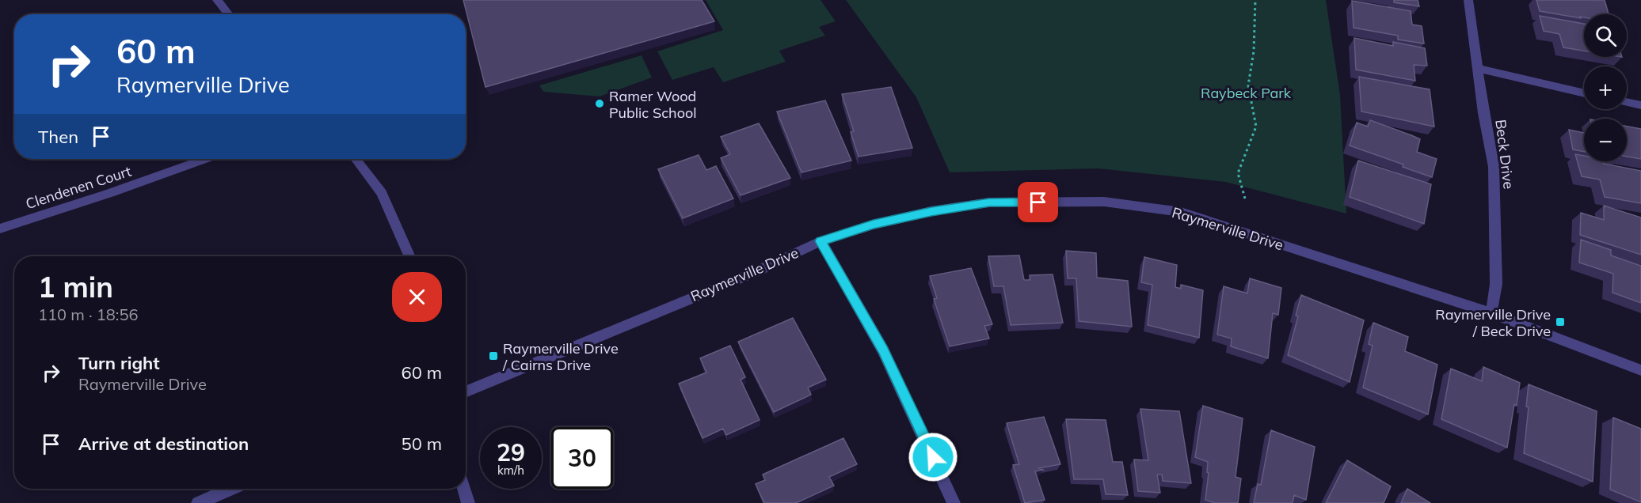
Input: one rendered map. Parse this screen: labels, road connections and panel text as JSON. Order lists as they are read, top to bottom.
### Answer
{
  "streets": {
    "street": ["Beck Drive", "Clendenen Court", "Raymerville Drive"]
  },
  "crossings": [
    ["Beck Drive", "Raymerville Drive"]
  ],
  "parks": ["Raybeck Park"],
  "places": {
    "other": ["Ramer Wood Public School"],
    "transit": ["Raymerville Drive / Beck Drive", "Raymerville Drive / Cairns Drive"]
  },
  "page": {
    "map_buttons": ["+", "−"],
    "turn": ["60 m", "Raymerville Drive"],
    "then": "Then",
    "heading": ["1 min", "110 m · 18:56"],
    "list": [
      {
        "name": "Turn right",
        "note": "Raymerville Drive",
        "value": "60 m"
      },
      {
        "name": "Arrive at destination",
        "value": "50 m"
      }
    ],
    "speed": "29 km/h",
    "limit": "30"
  }
}
